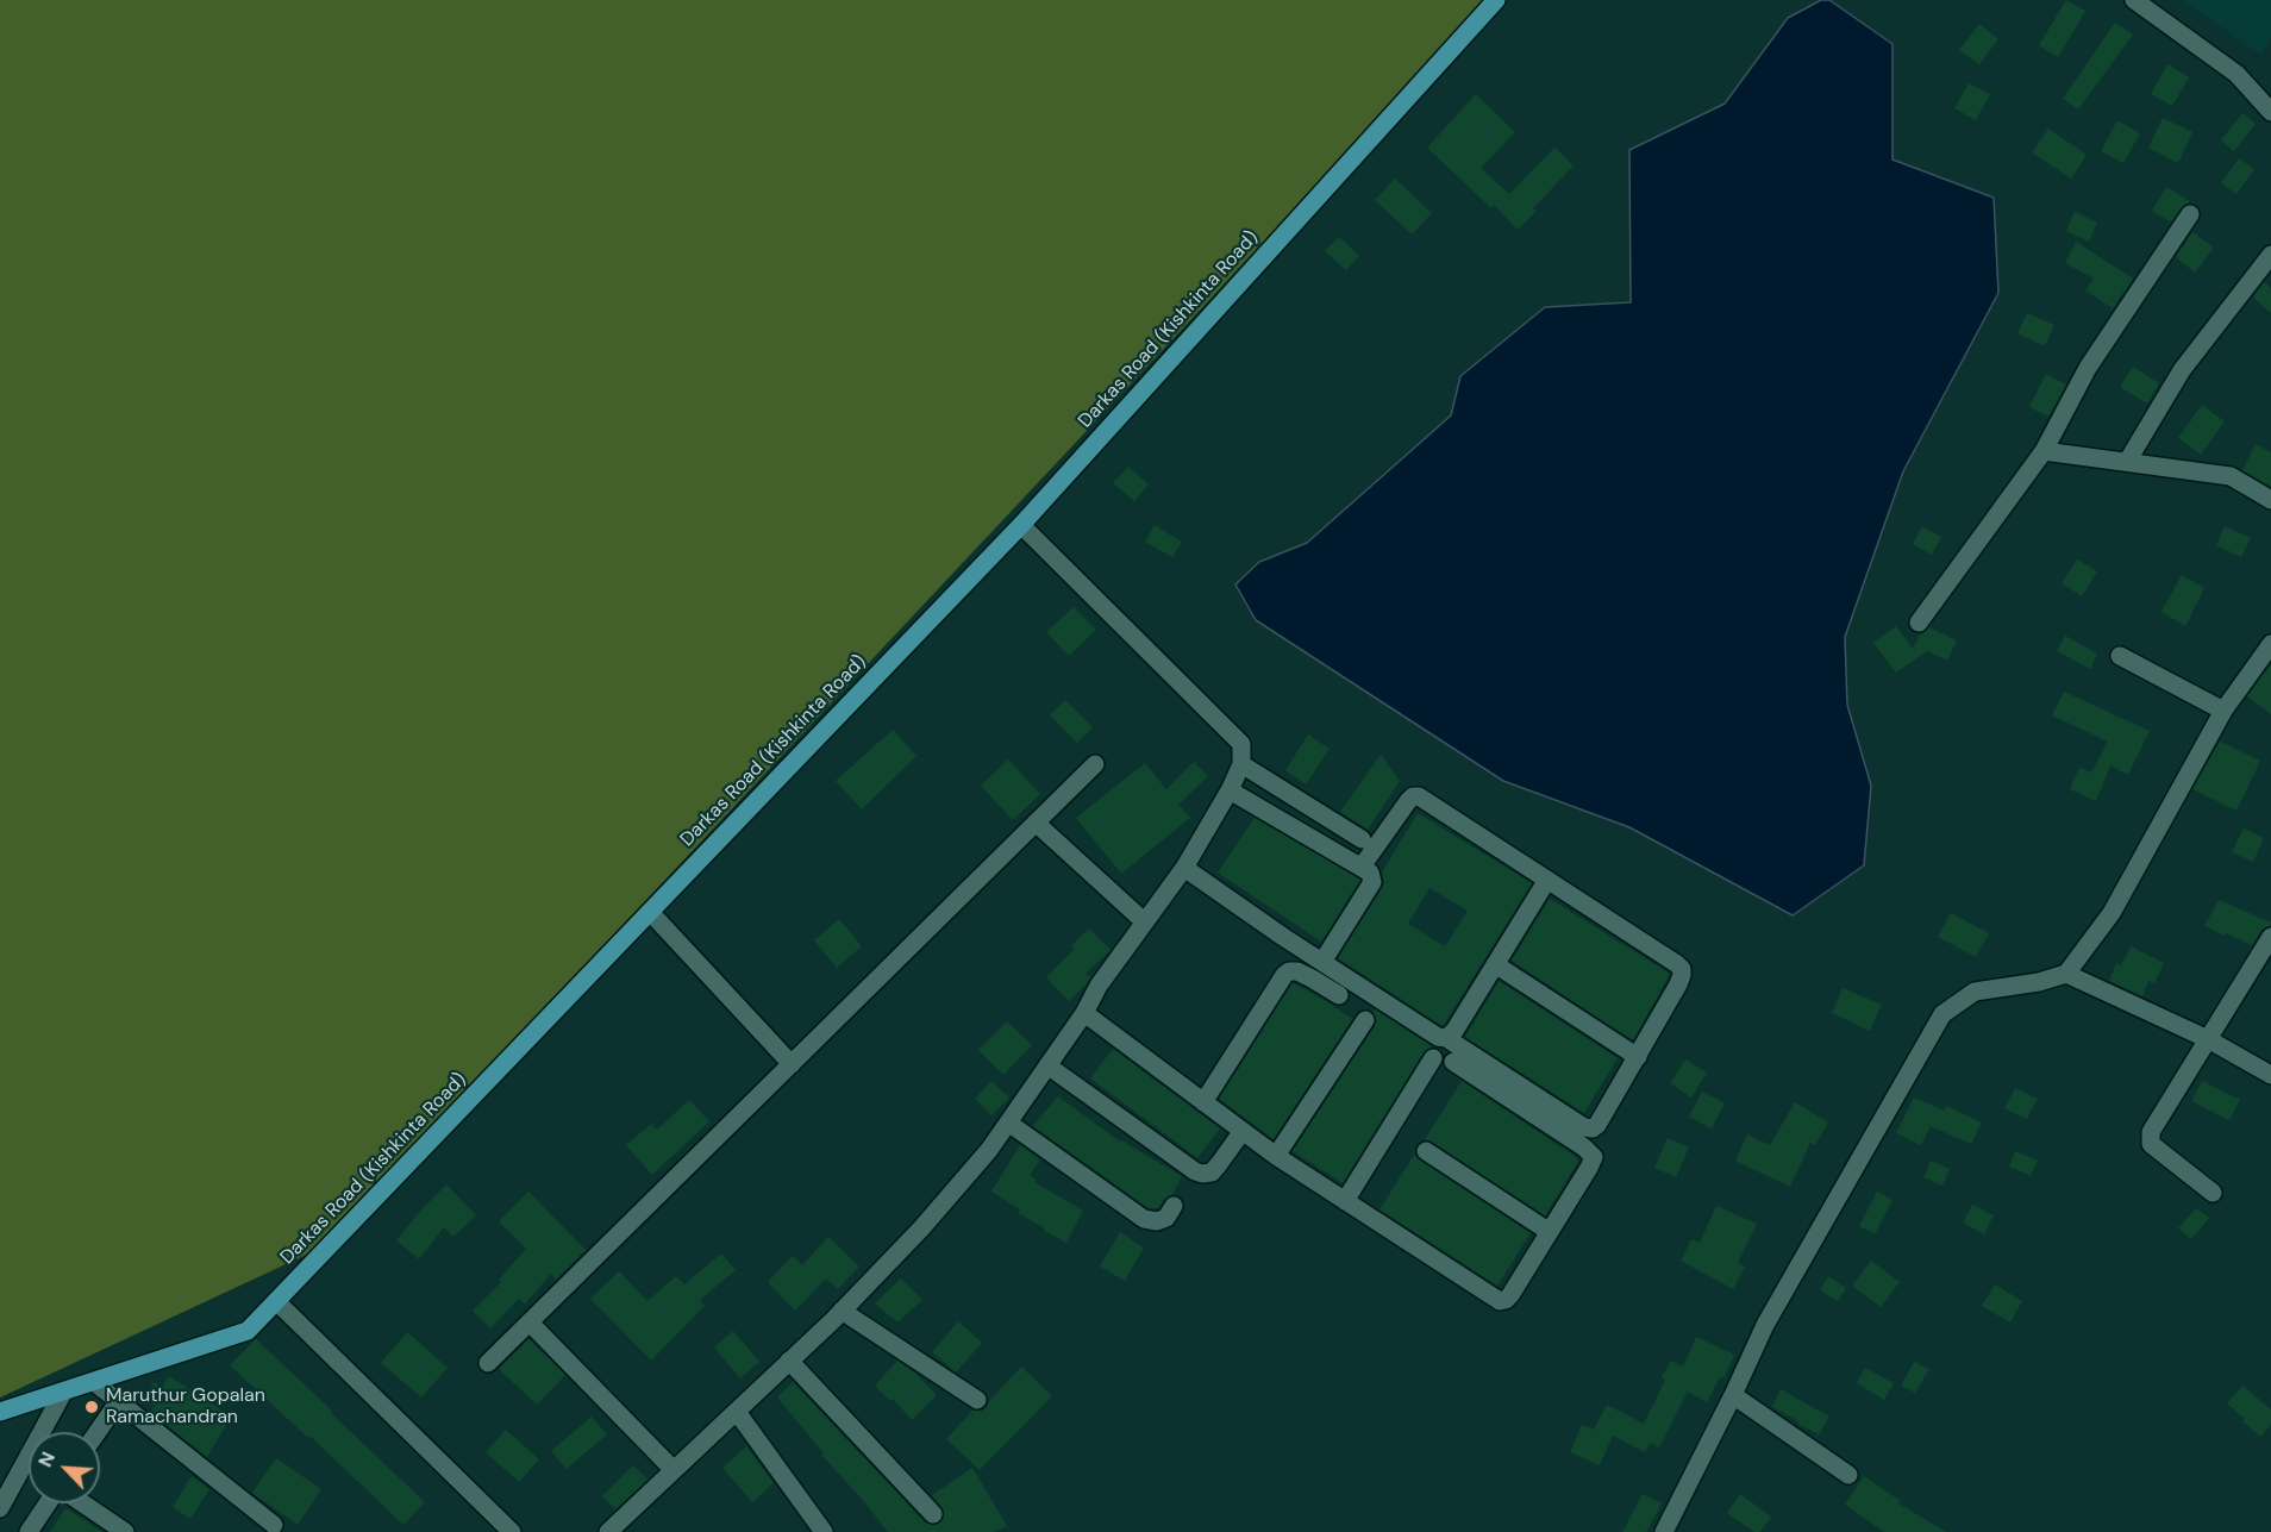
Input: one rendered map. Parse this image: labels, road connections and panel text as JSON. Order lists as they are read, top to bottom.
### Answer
{
  "streets": {
    "main road": ["Darkas Road (Kishkinta Road)"]
  },
  "places": ["Maruthur Gopalan Ramachandran"],
  "north": "top left"
}
